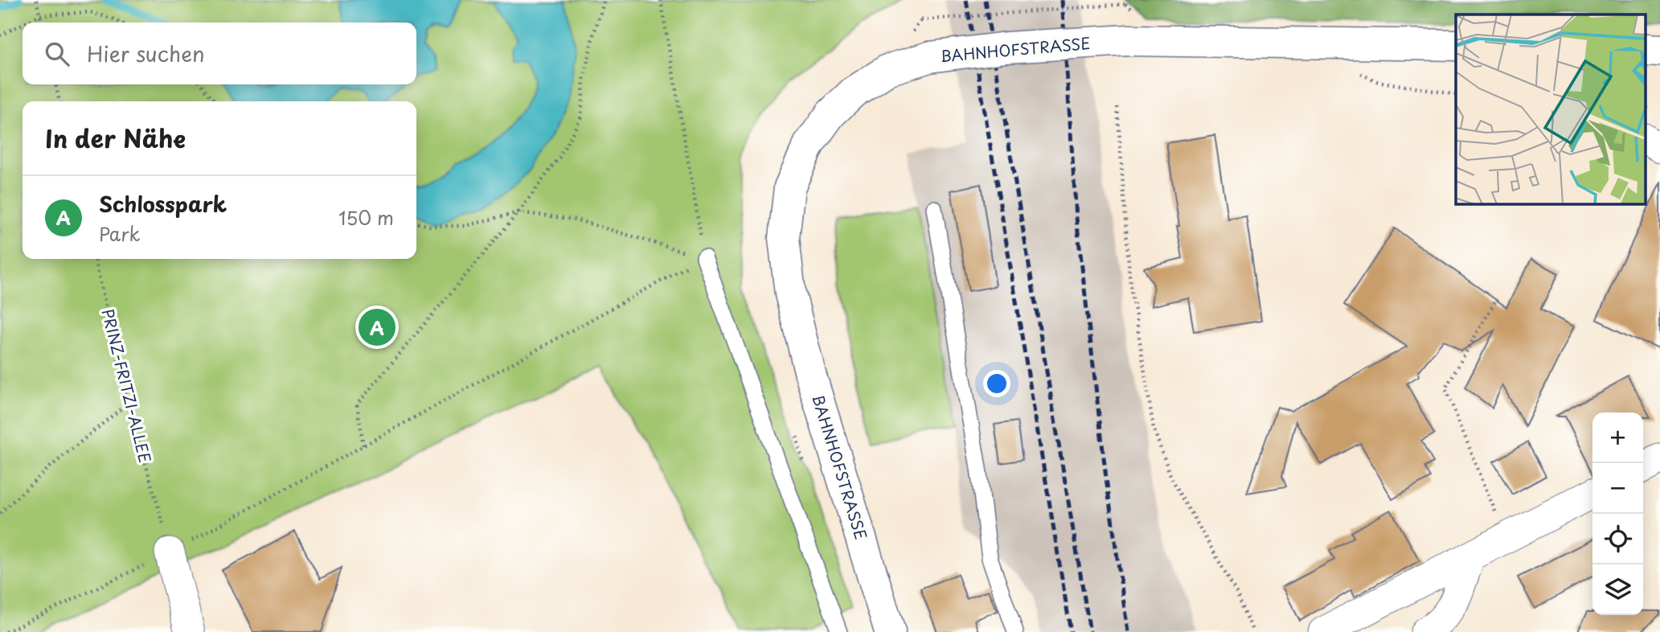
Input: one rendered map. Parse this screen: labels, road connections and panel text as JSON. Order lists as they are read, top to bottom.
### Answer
{
  "streets": {
    "street": ["BAHNHOFSTRASSE"],
    "path": ["PRINZ-FRITZI-ALLEE"]
  },
  "page": {
    "search": "Hier suchen",
    "heading": "In der Nähe",
    "list": [
      {
        "mark": "A",
        "name": "Schlosspark",
        "note": "Park",
        "value": "150 m"
      }
    ],
    "pins": "A",
    "map_buttons": ["+", "−"]
  }
}
